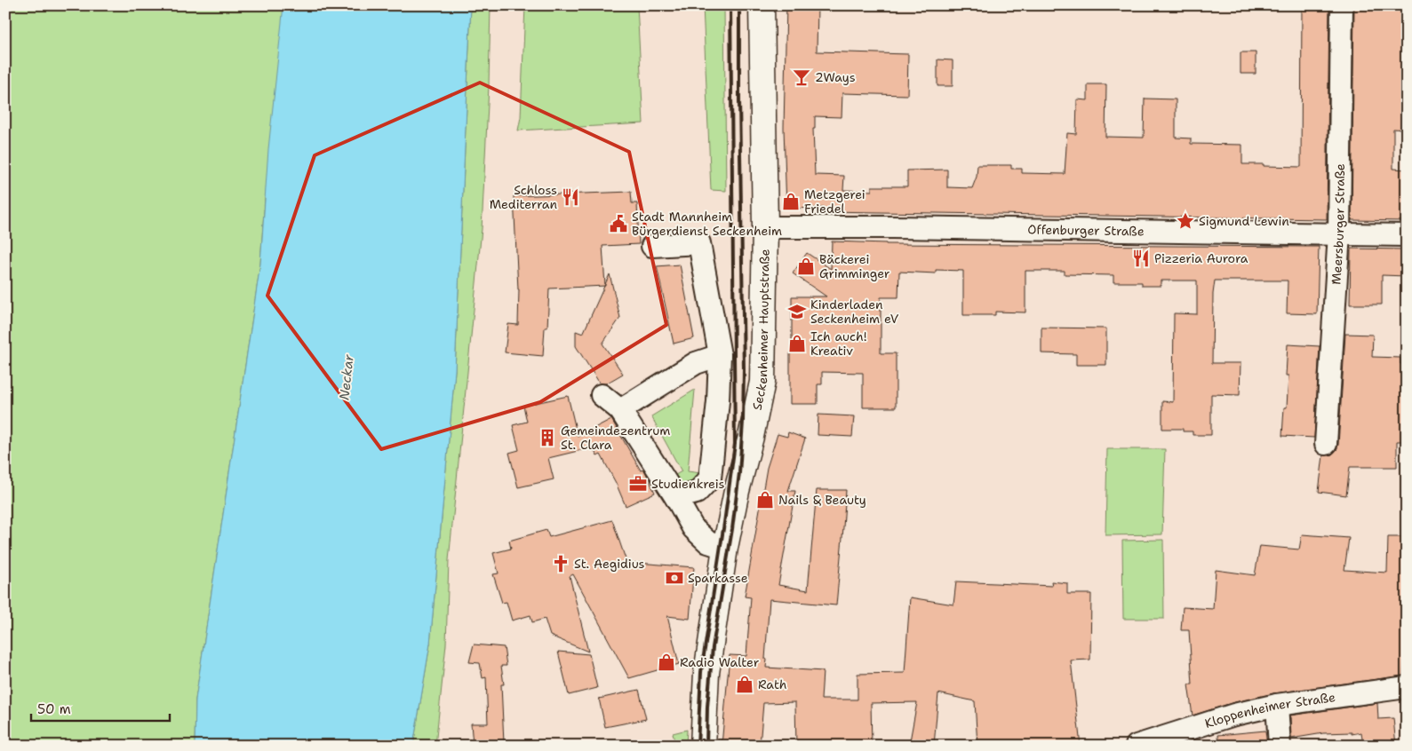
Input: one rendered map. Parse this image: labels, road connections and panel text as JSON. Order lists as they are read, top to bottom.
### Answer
{
  "streets": {
    "main road": ["Seckenheimer Hauptstraße"],
    "street": ["Meersburger Straße", "Offenburger Straße", "Kloppenheimer Straße"]
  },
  "crossings": [
    ["Meersburger Straße", "Offenburger Straße"],
    ["Offenburger Straße", "Seckenheimer Hauptstraße"]
  ],
  "water": ["Neckar"],
  "places": {
    "bar": ["2Ways"],
    "restaurant": ["Schloss Mediterran", "Pizzeria Aurora"],
    "shop": [
      "Metzgerei Friedel",
      "Bäckerei Grimminger",
      "Ich auch! Kreativ",
      "Nails & Beauty",
      "Radio Walter",
      "Rath"
    ],
    "place": ["Sigmund Lewin"],
    "public building": ["Stadt Mannheim Bürgerdienst Seckenheim"],
    "school or university": ["Kinderladen Seckenheim eV"],
    "building": ["Gemeindezentrum St. Clara"],
    "office": ["Studienkreis"],
    "church": ["St. Aegidius"],
    "bank": ["Sparkasse"]
  },
  "scale_bar": "50 m"
}
